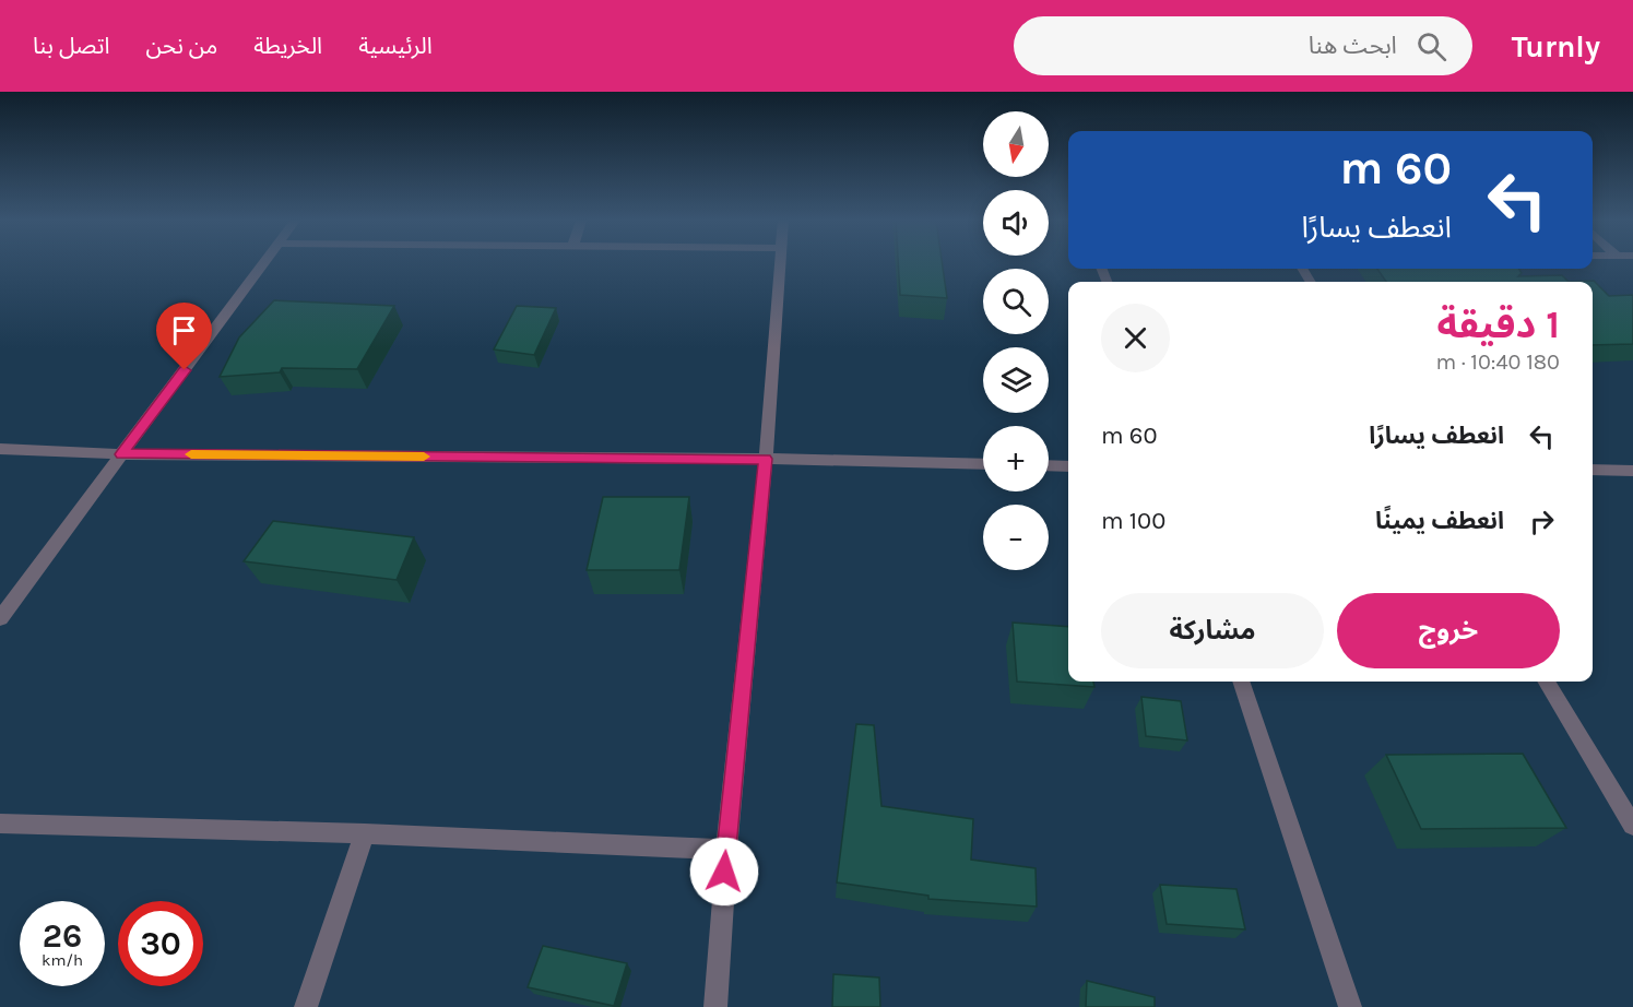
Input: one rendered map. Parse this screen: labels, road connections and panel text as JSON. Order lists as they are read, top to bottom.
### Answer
{
  "north": "bottom",
  "page": {
    "header": "Turnly",
    "search": "ابحث هنا",
    "nav": [
      "الرئيسية",
      "الخريطة",
      "من نحن",
      "اتصل بنا"
    ],
    "map_buttons": ["+", "−"],
    "turn": ["60 m", "انعطف يسارًا"],
    "heading": ["1 دقيقة", "180 m · 10:40"],
    "list": [
      {
        "name": "انعطف يسارًا",
        "value": "60 m"
      },
      {
        "name": "انعطف يمينًا",
        "value": "100 m"
      }
    ],
    "buttons": ["خروج", "مشاركة"],
    "speed": "26 km/h",
    "limit": "30"
  }
}
